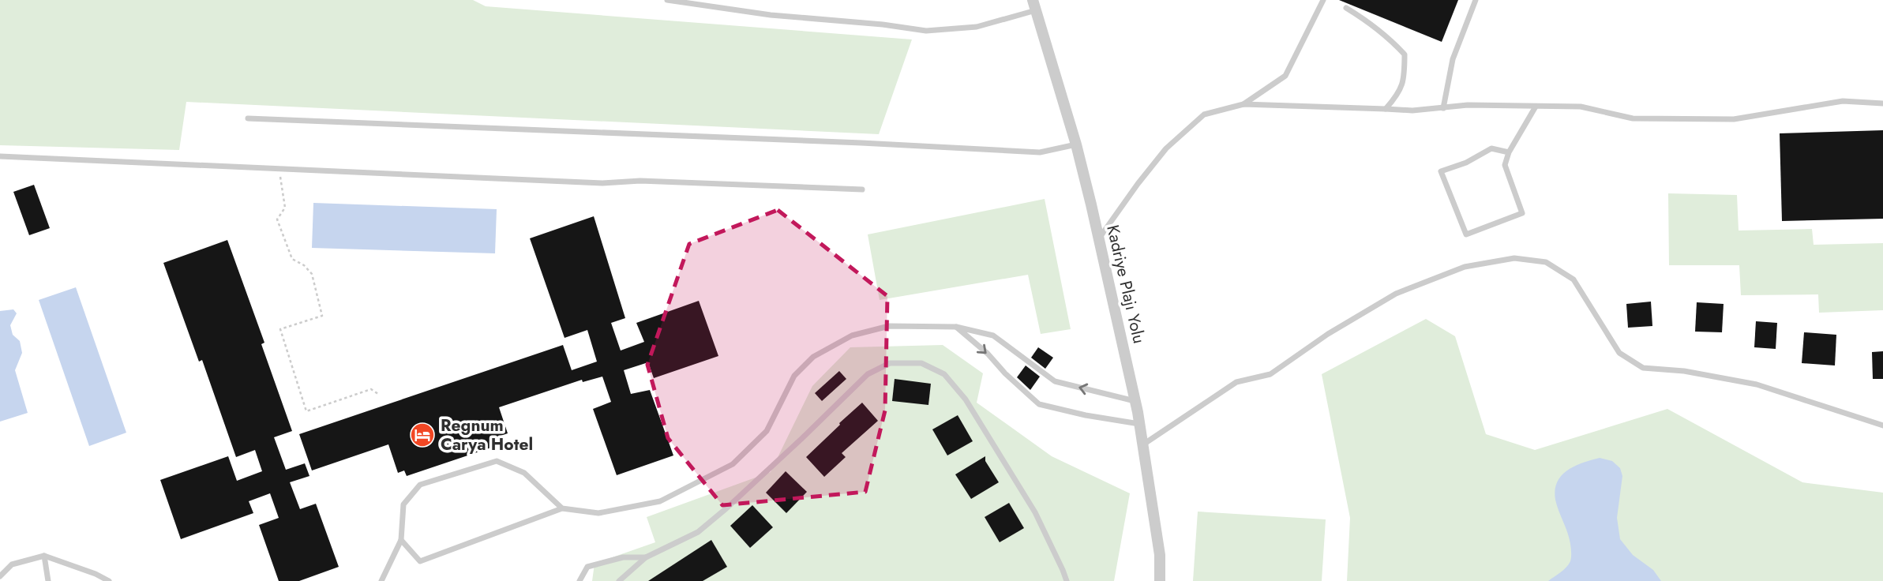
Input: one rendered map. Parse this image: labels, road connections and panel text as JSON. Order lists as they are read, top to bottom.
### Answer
{
  "streets": {
    "street": ["Kadriye Plajı Yolu"]
  },
  "places": {
    "hotel": ["Regnum Carya Hotel"]
  }
}
